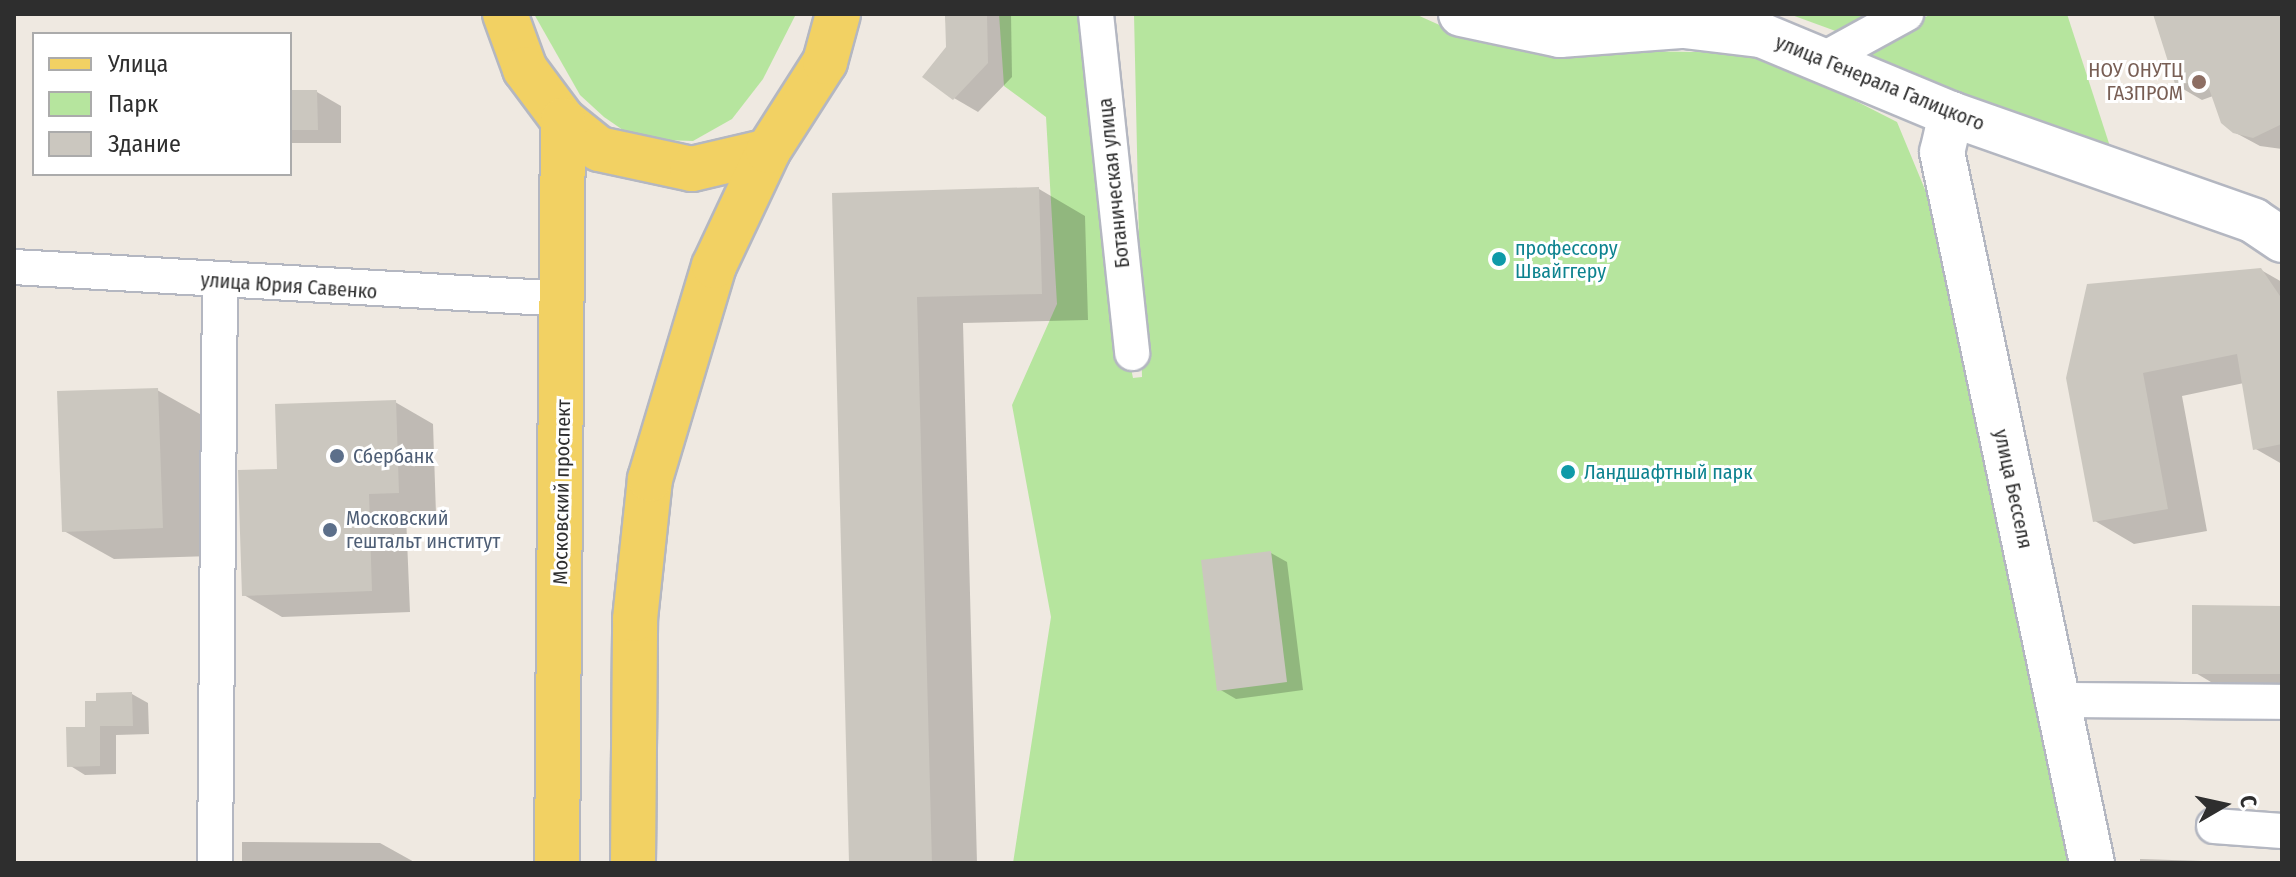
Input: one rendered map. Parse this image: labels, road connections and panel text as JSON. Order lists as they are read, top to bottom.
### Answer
{
  "streets": {
    "main road": ["Московский проспект"],
    "street": [
      "улица Генерала Галицкого",
      "Ботаническая улица",
      "улица Юрия Савенко",
      "улица Бесселя"
    ]
  },
  "crossings": [
    ["улица Генерала Галицкого", "улица Бесселя"],
    ["улица Юрия Савенко", "Московский проспект"]
  ],
  "places": [
    "НОУ ОНУТЦ ГАЗПРОМ",
    "профессору Швайггеру",
    "Сбербанк",
    "Ландшафтный парк",
    "Московский гештальт институт"
  ],
  "legend": ["Улица", "Парк", "Здание"],
  "north": "right"
}
